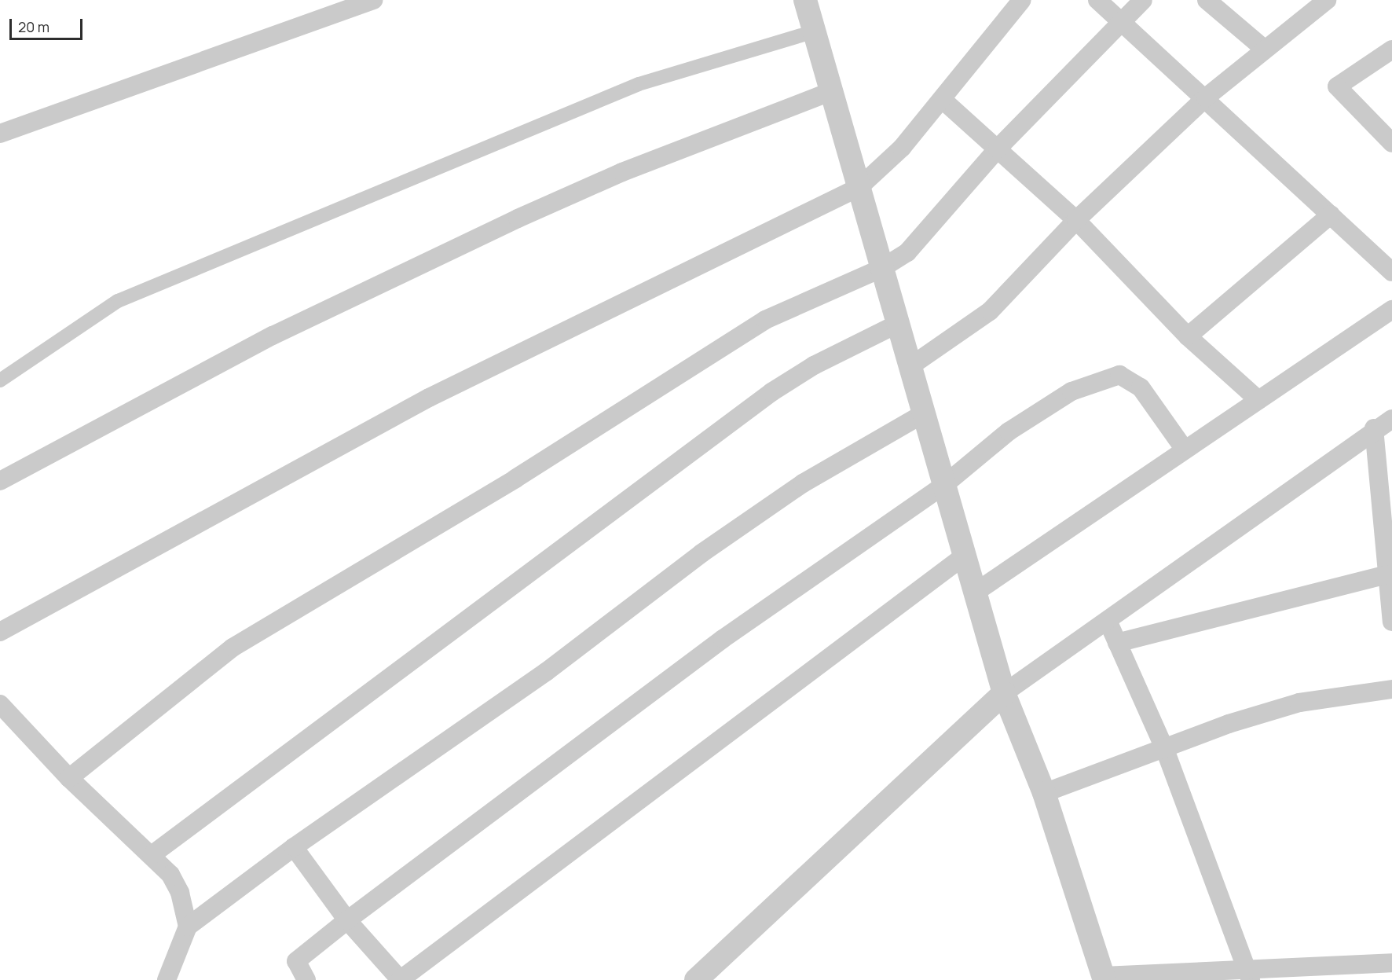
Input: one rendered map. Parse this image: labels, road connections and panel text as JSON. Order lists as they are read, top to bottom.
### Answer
{
  "scale_bar": "20 m"
}
